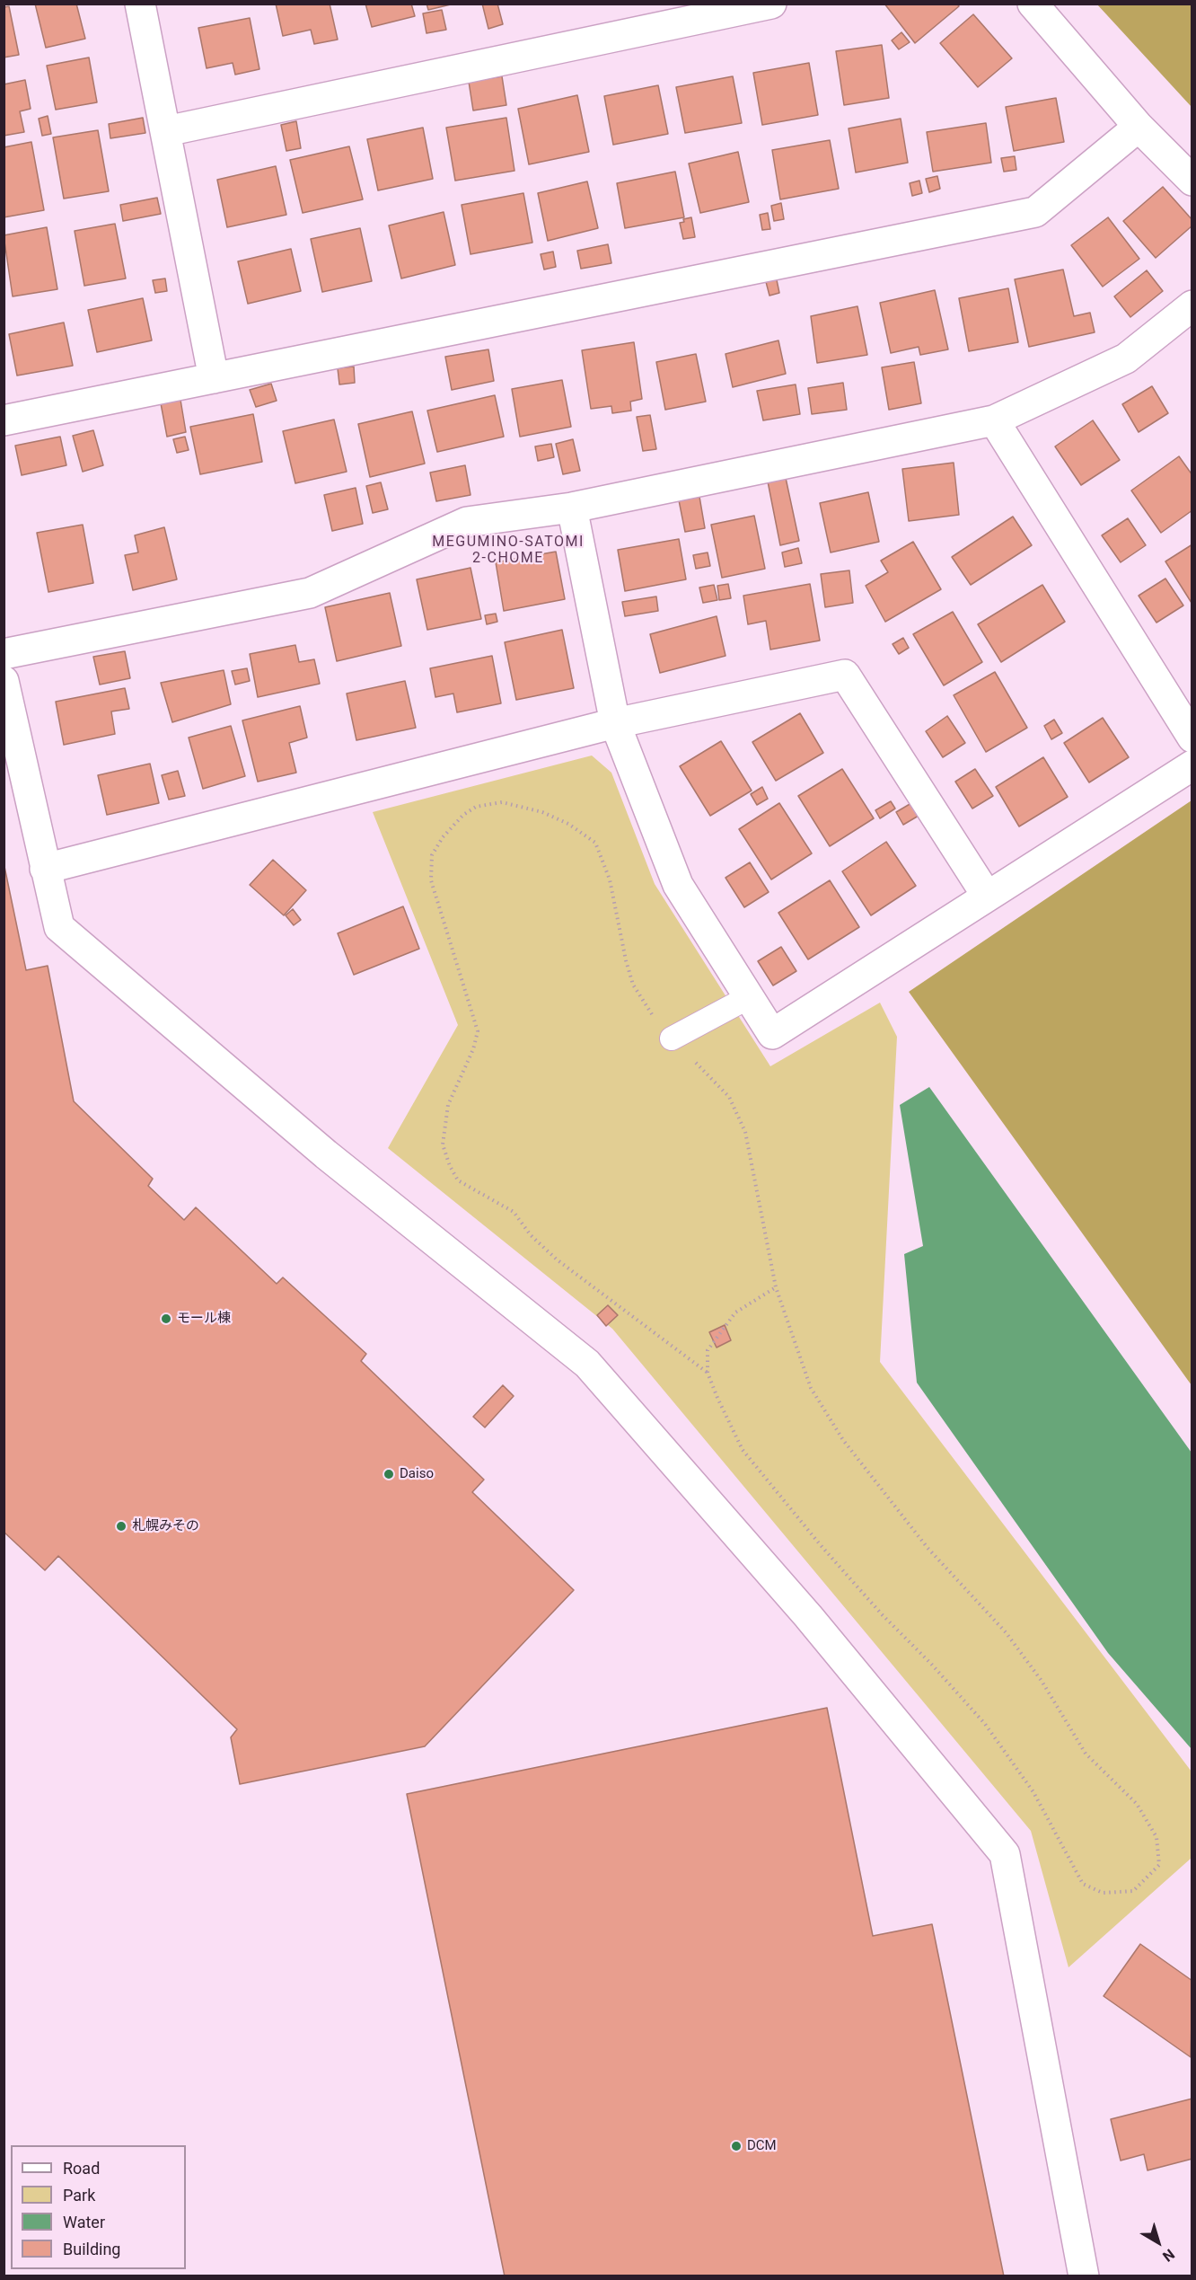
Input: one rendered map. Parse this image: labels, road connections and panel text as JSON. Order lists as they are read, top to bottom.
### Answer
{
  "districts": ["MEGUMINO-SATOMI 2-CHOME"],
  "places": [
    "モール棟",
    "Daiso",
    "札幌みその",
    "DCM"
  ],
  "legend": [
    "Road",
    "Park",
    "Water",
    "Building"
  ],
  "north": "bottom right"
}
